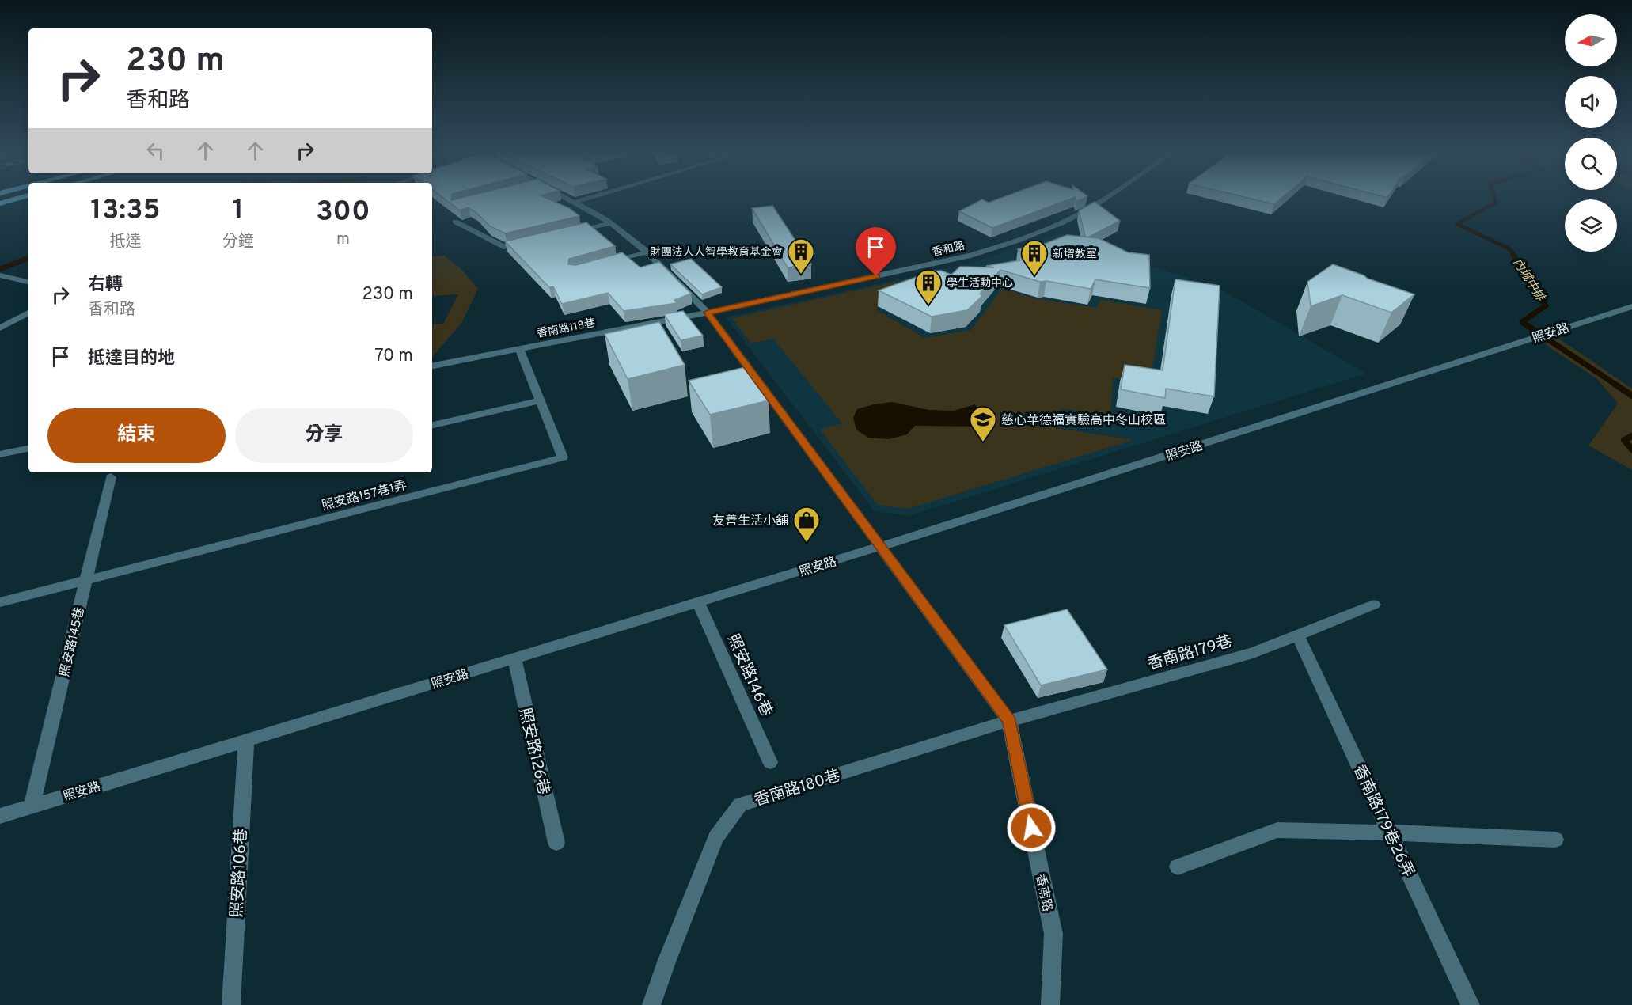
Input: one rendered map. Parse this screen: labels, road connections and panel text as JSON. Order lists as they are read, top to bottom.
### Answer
{
  "streets": {
    "street": [
      "香和路",
      "香南路118巷",
      "照安路",
      "照安路157巷1弄",
      "照安路145巷",
      "香南路179巷",
      "照安路146巷",
      "照安路126巷",
      "香南路180巷",
      "香南路179巷26弄",
      "照安路106巷",
      "香南路"
    ]
  },
  "crossings": [
    ["香和路", "香南路118巷"],
    ["香和路", "香南路"],
    ["香南路118巷", "照安路157巷1弄"],
    ["香南路118巷", "香南路"],
    ["照安路", "照安路145巷"],
    ["照安路", "照安路146巷"],
    ["照安路", "照安路126巷"],
    ["照安路", "照安路106巷"],
    ["照安路", "香南路"],
    ["照安路157巷1弄", "照安路145巷"],
    ["香南路179巷", "香南路180巷"],
    ["香南路179巷", "香南路179巷26弄"],
    ["香南路179巷", "香南路"],
    ["香南路180巷", "香南路"]
  ],
  "water": ["內城中排"],
  "places": {
    "building": ["財團法人人智學教育基金會", "新增教室", "學生活動中心"],
    "school or university": ["慈心華德福實驗高中冬山校區"],
    "shop": ["友善生活小舖"]
  },
  "north": "left",
  "page": {
    "turn": ["230 m", "香和路"],
    "eta": [
      "13:35",
      "抵達",
      "1",
      "分鐘",
      "300",
      "m"
    ],
    "list": [
      {
        "name": "右轉",
        "note": "香和路",
        "value": "230 m"
      },
      {
        "name": "抵達目的地",
        "value": "70 m"
      }
    ],
    "buttons": ["結束", "分享"]
  }
}
